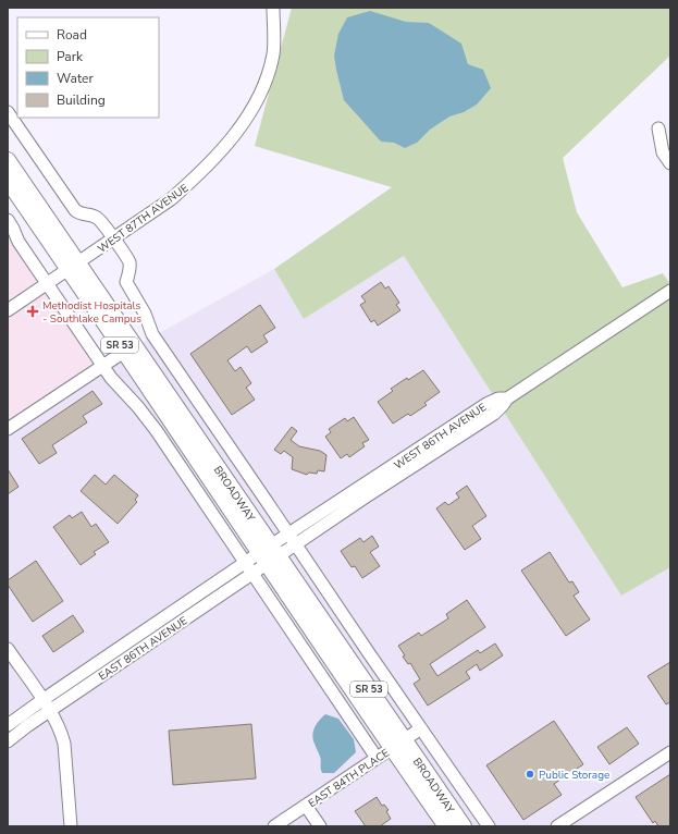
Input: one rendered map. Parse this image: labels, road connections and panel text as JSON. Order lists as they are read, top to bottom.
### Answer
{
  "streets": {
    "main road": ["SR 53", "BROADWAY"],
    "street": [
      "WEST 87TH AVENUE",
      "WEST 86TH AVENUE",
      "EAST 86TH AVENUE",
      "EAST 84TH PLACE"
    ]
  },
  "crossings": [
    ["WEST 87TH AVENUE", "BROADWAY"],
    ["WEST 86TH AVENUE", "BROADWAY"],
    ["WEST 86TH AVENUE", "EAST 86TH AVENUE"],
    ["BROADWAY", "EAST 86TH AVENUE"],
    ["BROADWAY", "EAST 84TH PLACE"]
  ],
  "places": {
    "health": ["Methodist Hospitals - Southlake Campus"],
    "other": ["Public Storage"]
  },
  "legend": [
    "Road",
    "Park",
    "Water",
    "Building"
  ]
}
